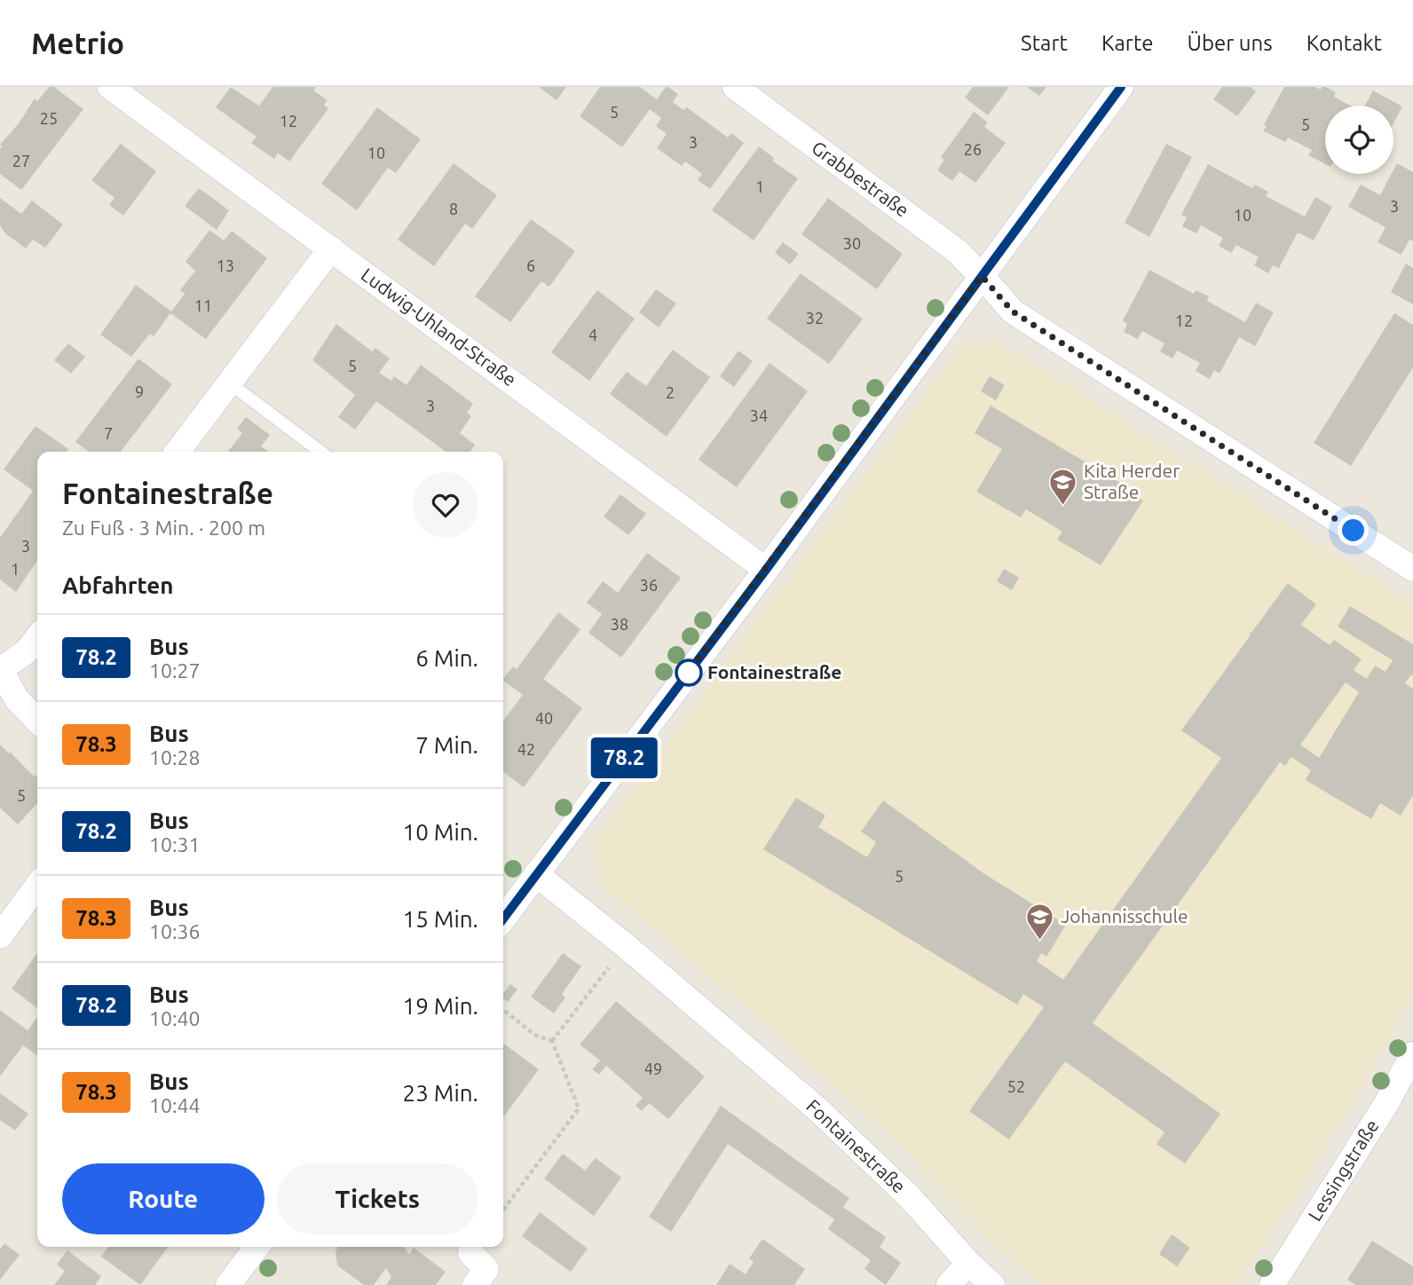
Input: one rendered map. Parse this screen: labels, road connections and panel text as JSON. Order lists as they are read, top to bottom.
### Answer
{
  "streets": {
    "street": [
      "Grabbestraße",
      "Ludwig-Uhland-Straße",
      "Fontainestraße",
      "Lessingstraße"
    ]
  },
  "places": {
    "school or university": ["Kita Herder Straße", "Johannisschule"],
    "other": ["Fontainestraße"]
  },
  "lines": ["bus line 78.2"],
  "house_numbers": [
    "5",
    "25",
    "12",
    "5",
    "3",
    "26",
    "10",
    "27",
    "1",
    "3",
    "8",
    "10",
    "30",
    "13",
    "6",
    "11",
    "32",
    "12",
    "4",
    "5",
    "9",
    "2",
    "3",
    "34",
    "7",
    "3",
    "1",
    "36",
    "38",
    "40",
    "42",
    "5",
    "5",
    "49",
    "52"
  ],
  "page": {
    "header": "Metrio",
    "nav": [
      "Start",
      "Karte",
      "Über uns",
      "Kontakt"
    ],
    "on_map": "78.2",
    "heading": [
      ["Fontainestraße", "Zu Fuß · 3 Min. · 200 m"],
      "Abfahrten"
    ],
    "list": [
      {
        "mark": "78.2",
        "name": "Bus",
        "note": "10:27",
        "value": "6 Min."
      },
      {
        "mark": "78.3",
        "name": "Bus",
        "note": "10:28",
        "value": "7 Min."
      },
      {
        "mark": "78.2",
        "name": "Bus",
        "note": "10:31",
        "value": "10 Min."
      },
      {
        "mark": "78.3",
        "name": "Bus",
        "note": "10:36",
        "value": "15 Min."
      },
      {
        "mark": "78.2",
        "name": "Bus",
        "note": "10:40",
        "value": "19 Min."
      },
      {
        "mark": "78.3",
        "name": "Bus",
        "note": "10:44",
        "value": "23 Min."
      }
    ],
    "buttons": ["Route", "Tickets"]
  }
}
